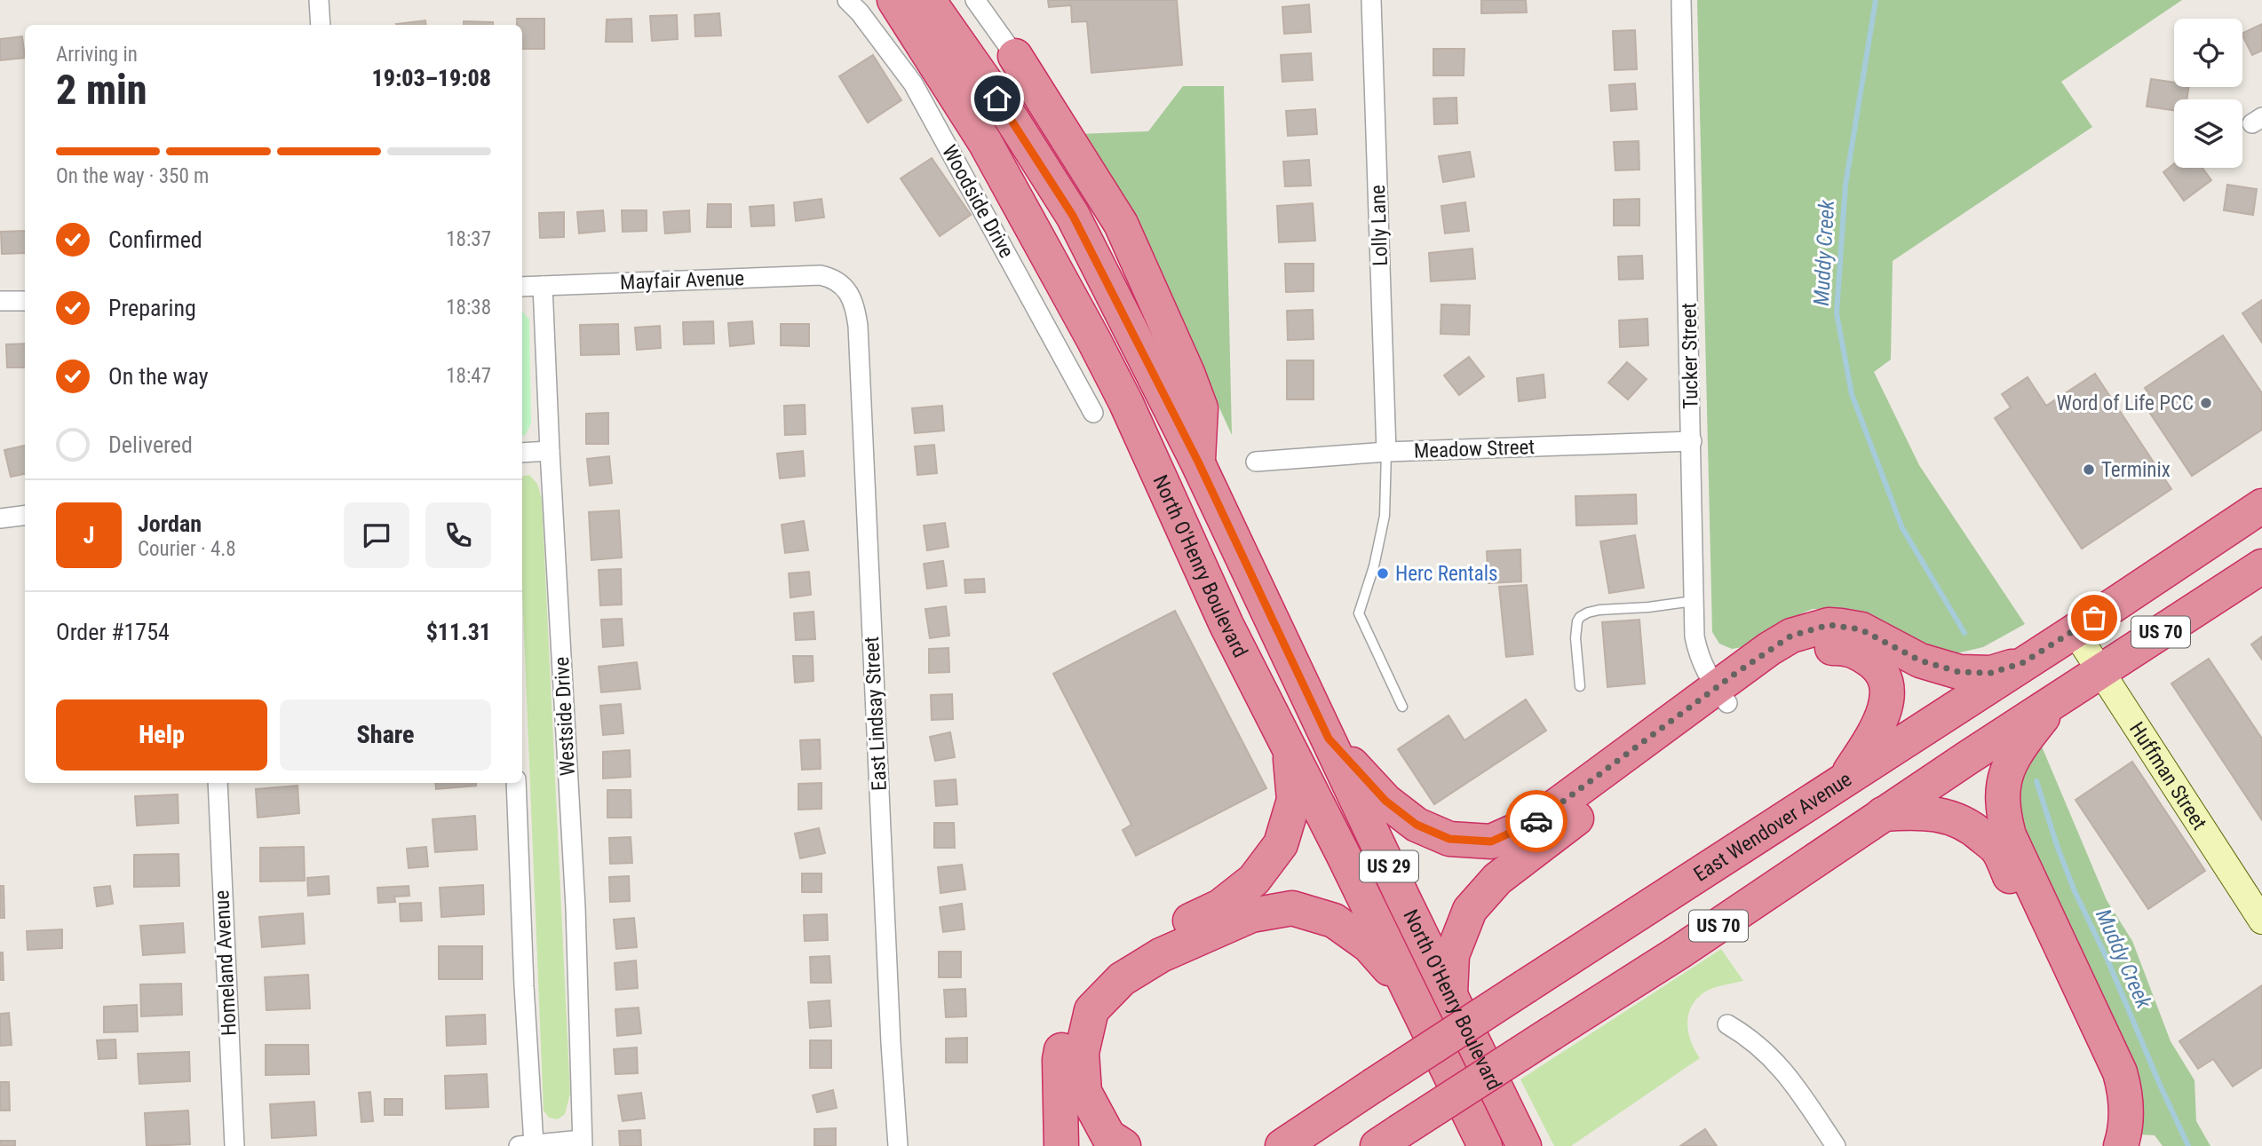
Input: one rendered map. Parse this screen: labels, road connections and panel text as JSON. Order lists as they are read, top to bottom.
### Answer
{
  "streets": {
    "highway": [
      "North O'Henry Boulevard",
      "US 70",
      "East Wendover Avenue",
      "US 29"
    ],
    "street": [
      "Woodside Drive",
      "Lolly Lane",
      "Mayfair Avenue",
      "Tucker Street",
      "Meadow Street",
      "East Lindsay Street",
      "Westside Drive",
      "Huffman Street",
      "Homeland Avenue"
    ]
  },
  "crossings": [
    ["Lolly Lane", "Meadow Street"],
    ["Mayfair Avenue", "East Lindsay Street"],
    ["Mayfair Avenue", "Westside Drive"],
    ["Tucker Street", "Meadow Street"],
    ["US 70", "Huffman Street"],
    ["Huffman Street", "East Wendover Avenue"]
  ],
  "water": ["Muddy Creek"],
  "places": ["Word of Life PCC", "Terminix", "Herc Rentals"],
  "page": {
    "heading": ["2 min", "Arriving in", "19:03–19:08"],
    "panel": [
      "Jordan",
      "Courier · 4.8",
      "Order #1754",
      "$11.31"
    ],
    "bar": "On the way · 350 m",
    "list": [
      ["Confirmed", "18:37"],
      ["Preparing", "18:38"],
      ["On the way", "18:47"],
      "Delivered"
    ],
    "round": "J",
    "buttons": ["Help", "Share"]
  }
}
